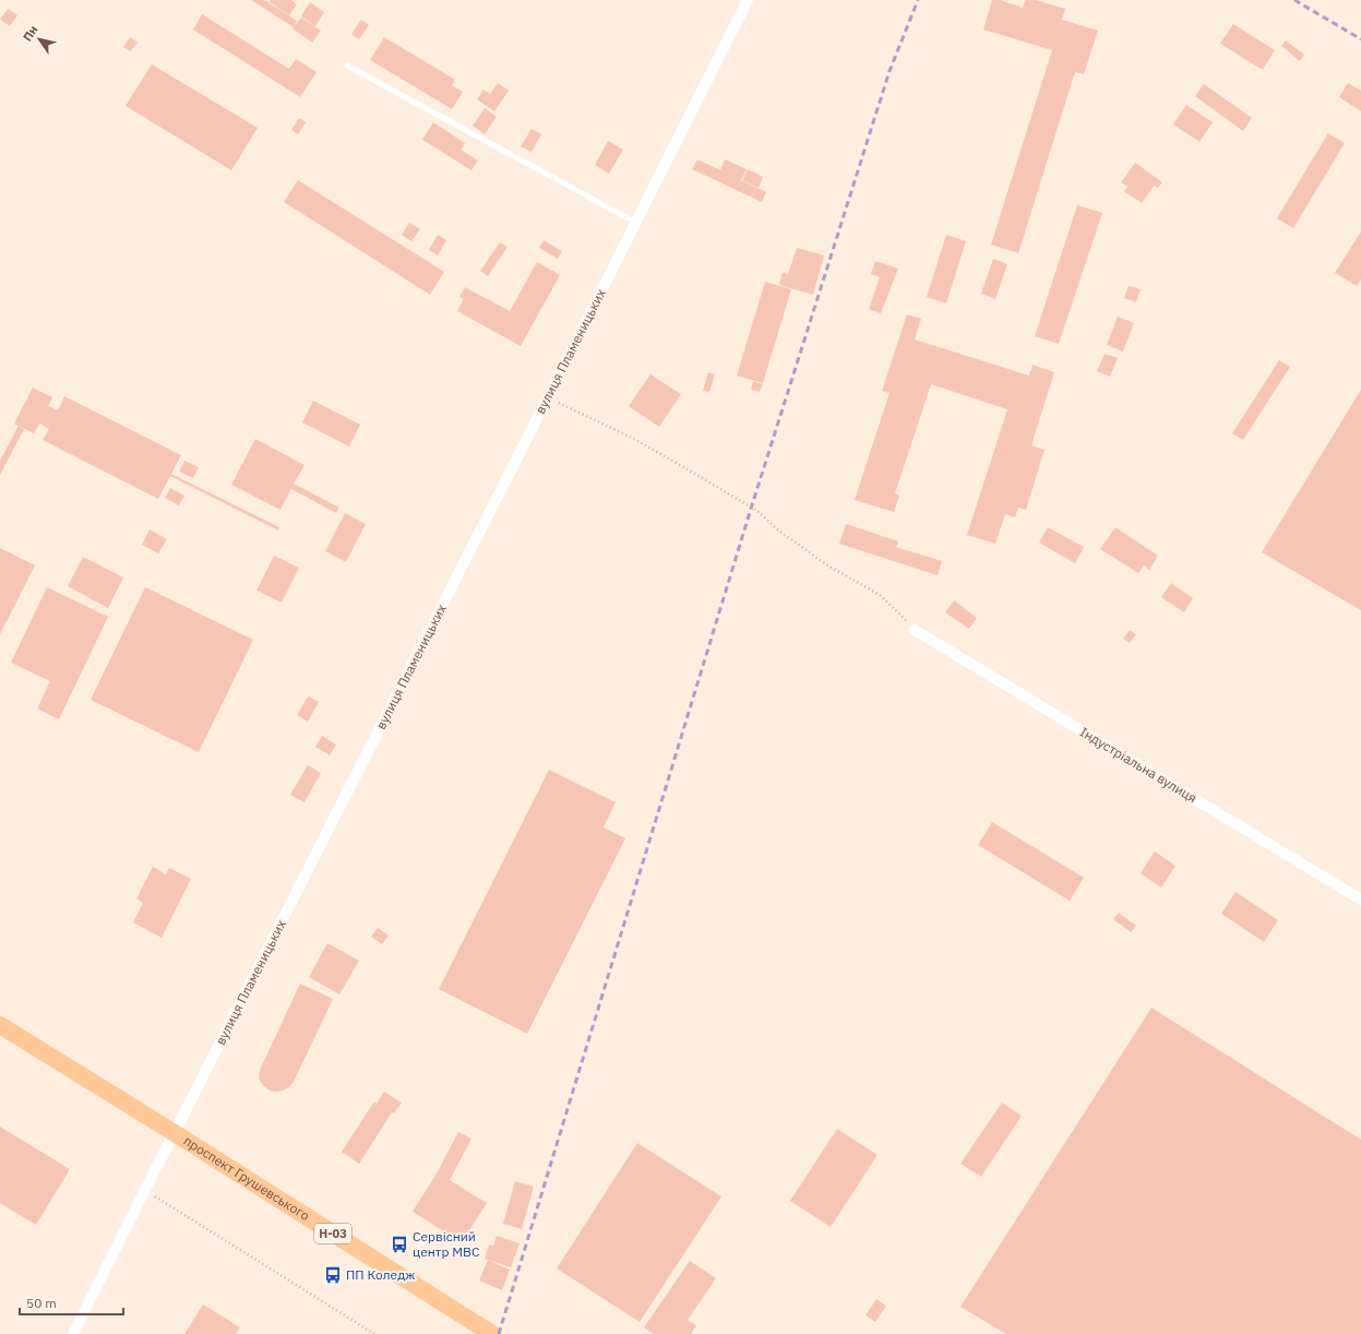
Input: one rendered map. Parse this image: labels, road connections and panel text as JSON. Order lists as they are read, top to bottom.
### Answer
{
  "streets": {
    "main road": ["проспект Грушевського", "Н-03"],
    "street": ["вулиця Пламеницьких", "Індустріальна вулиця"]
  },
  "crossings": [
    ["вулиця Пламеницьких", "проспект Грушевського"]
  ],
  "places": {
    "bus stop": ["Сервісний центр МВС", "ПП Коледж"]
  },
  "scale_bar": "50 m",
  "north": "top left"
}
